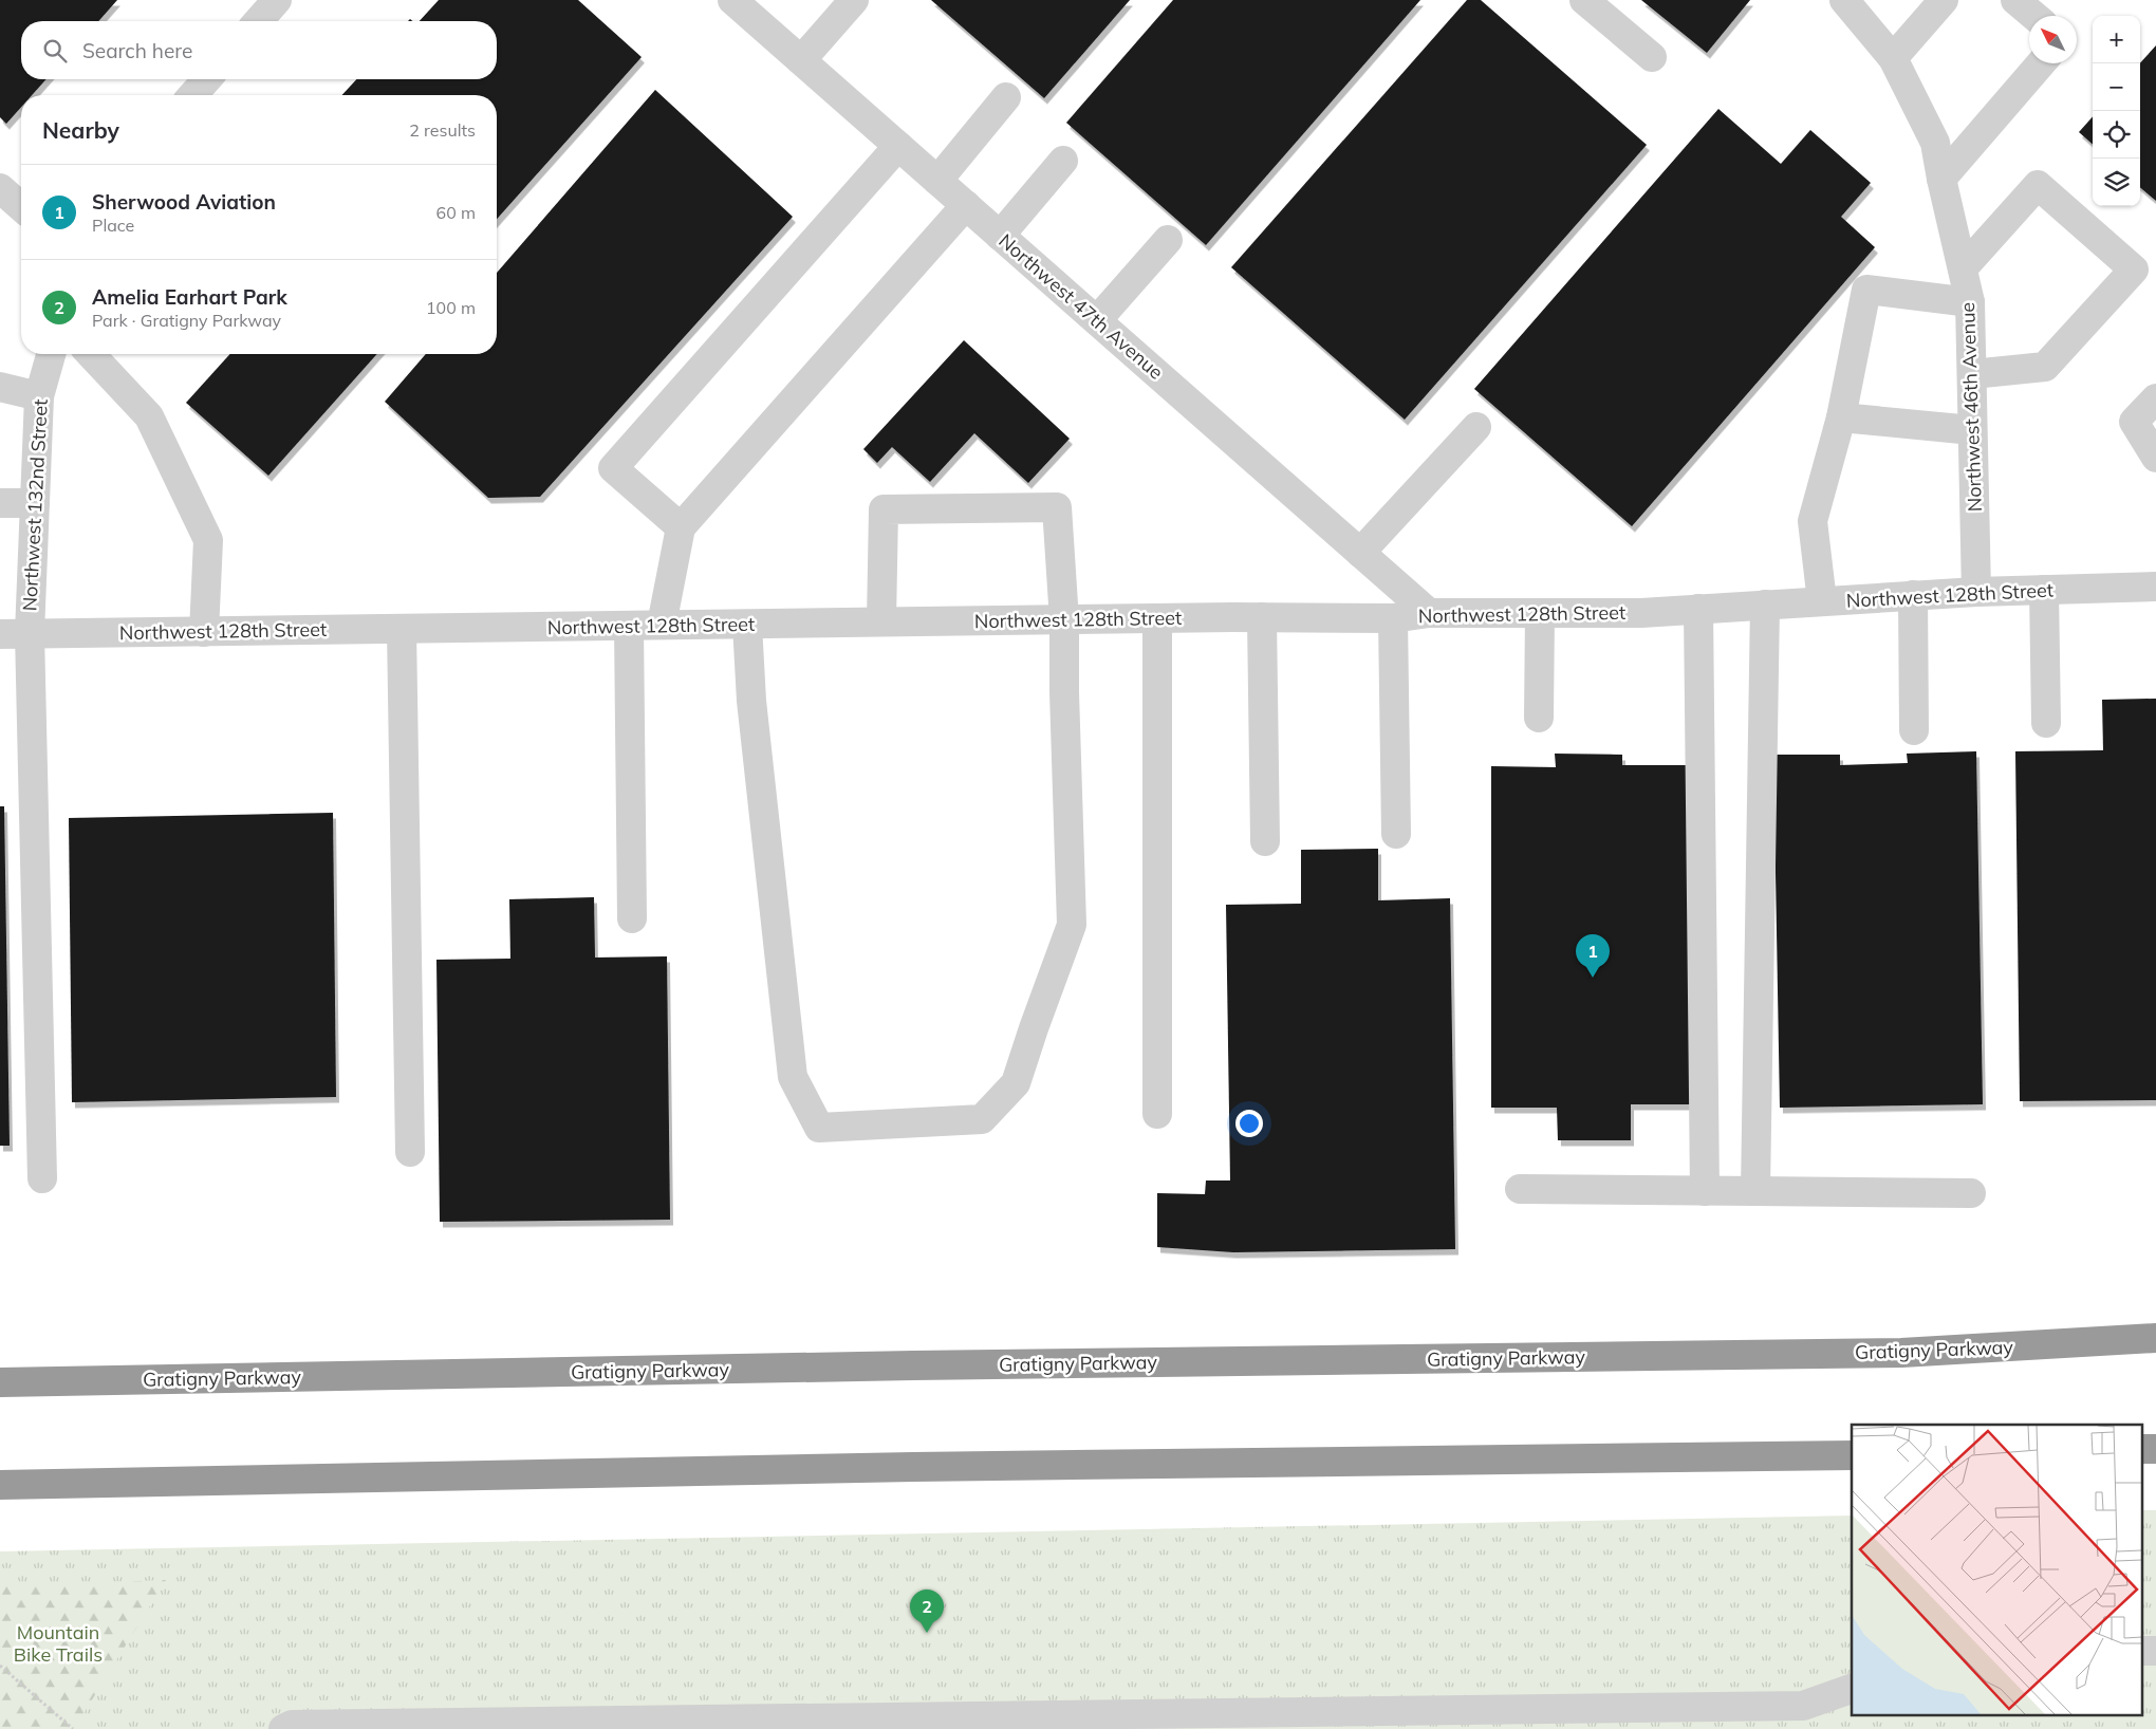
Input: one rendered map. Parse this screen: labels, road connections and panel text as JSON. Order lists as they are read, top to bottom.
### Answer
{
  "streets": {
    "highway": ["Gratigny Parkway"],
    "street": [
      "Northwest 47th Avenue",
      "Northwest 46th Avenue",
      "Northwest 132nd Street",
      "Northwest 128th Street"
    ]
  },
  "crossings": [
    ["Northwest 47th Avenue", "Northwest 128th Street"],
    ["Northwest 46th Avenue", "Northwest 128th Street"],
    ["Northwest 132nd Street", "Northwest 128th Street"]
  ],
  "parks": ["Mountain Bike Trails"],
  "north": "top left",
  "page": {
    "map_buttons": ["+", "−"],
    "search": "Search here",
    "heading": ["Nearby", "2 results"],
    "list": [
      {
        "mark": "1",
        "name": "Sherwood Aviation",
        "note": "Place",
        "value": "60 m"
      },
      {
        "mark": "2",
        "name": "Amelia Earhart Park",
        "note": "Park · Gratigny Parkway",
        "value": "100 m"
      }
    ],
    "pins": ["1", "2"]
  }
}
